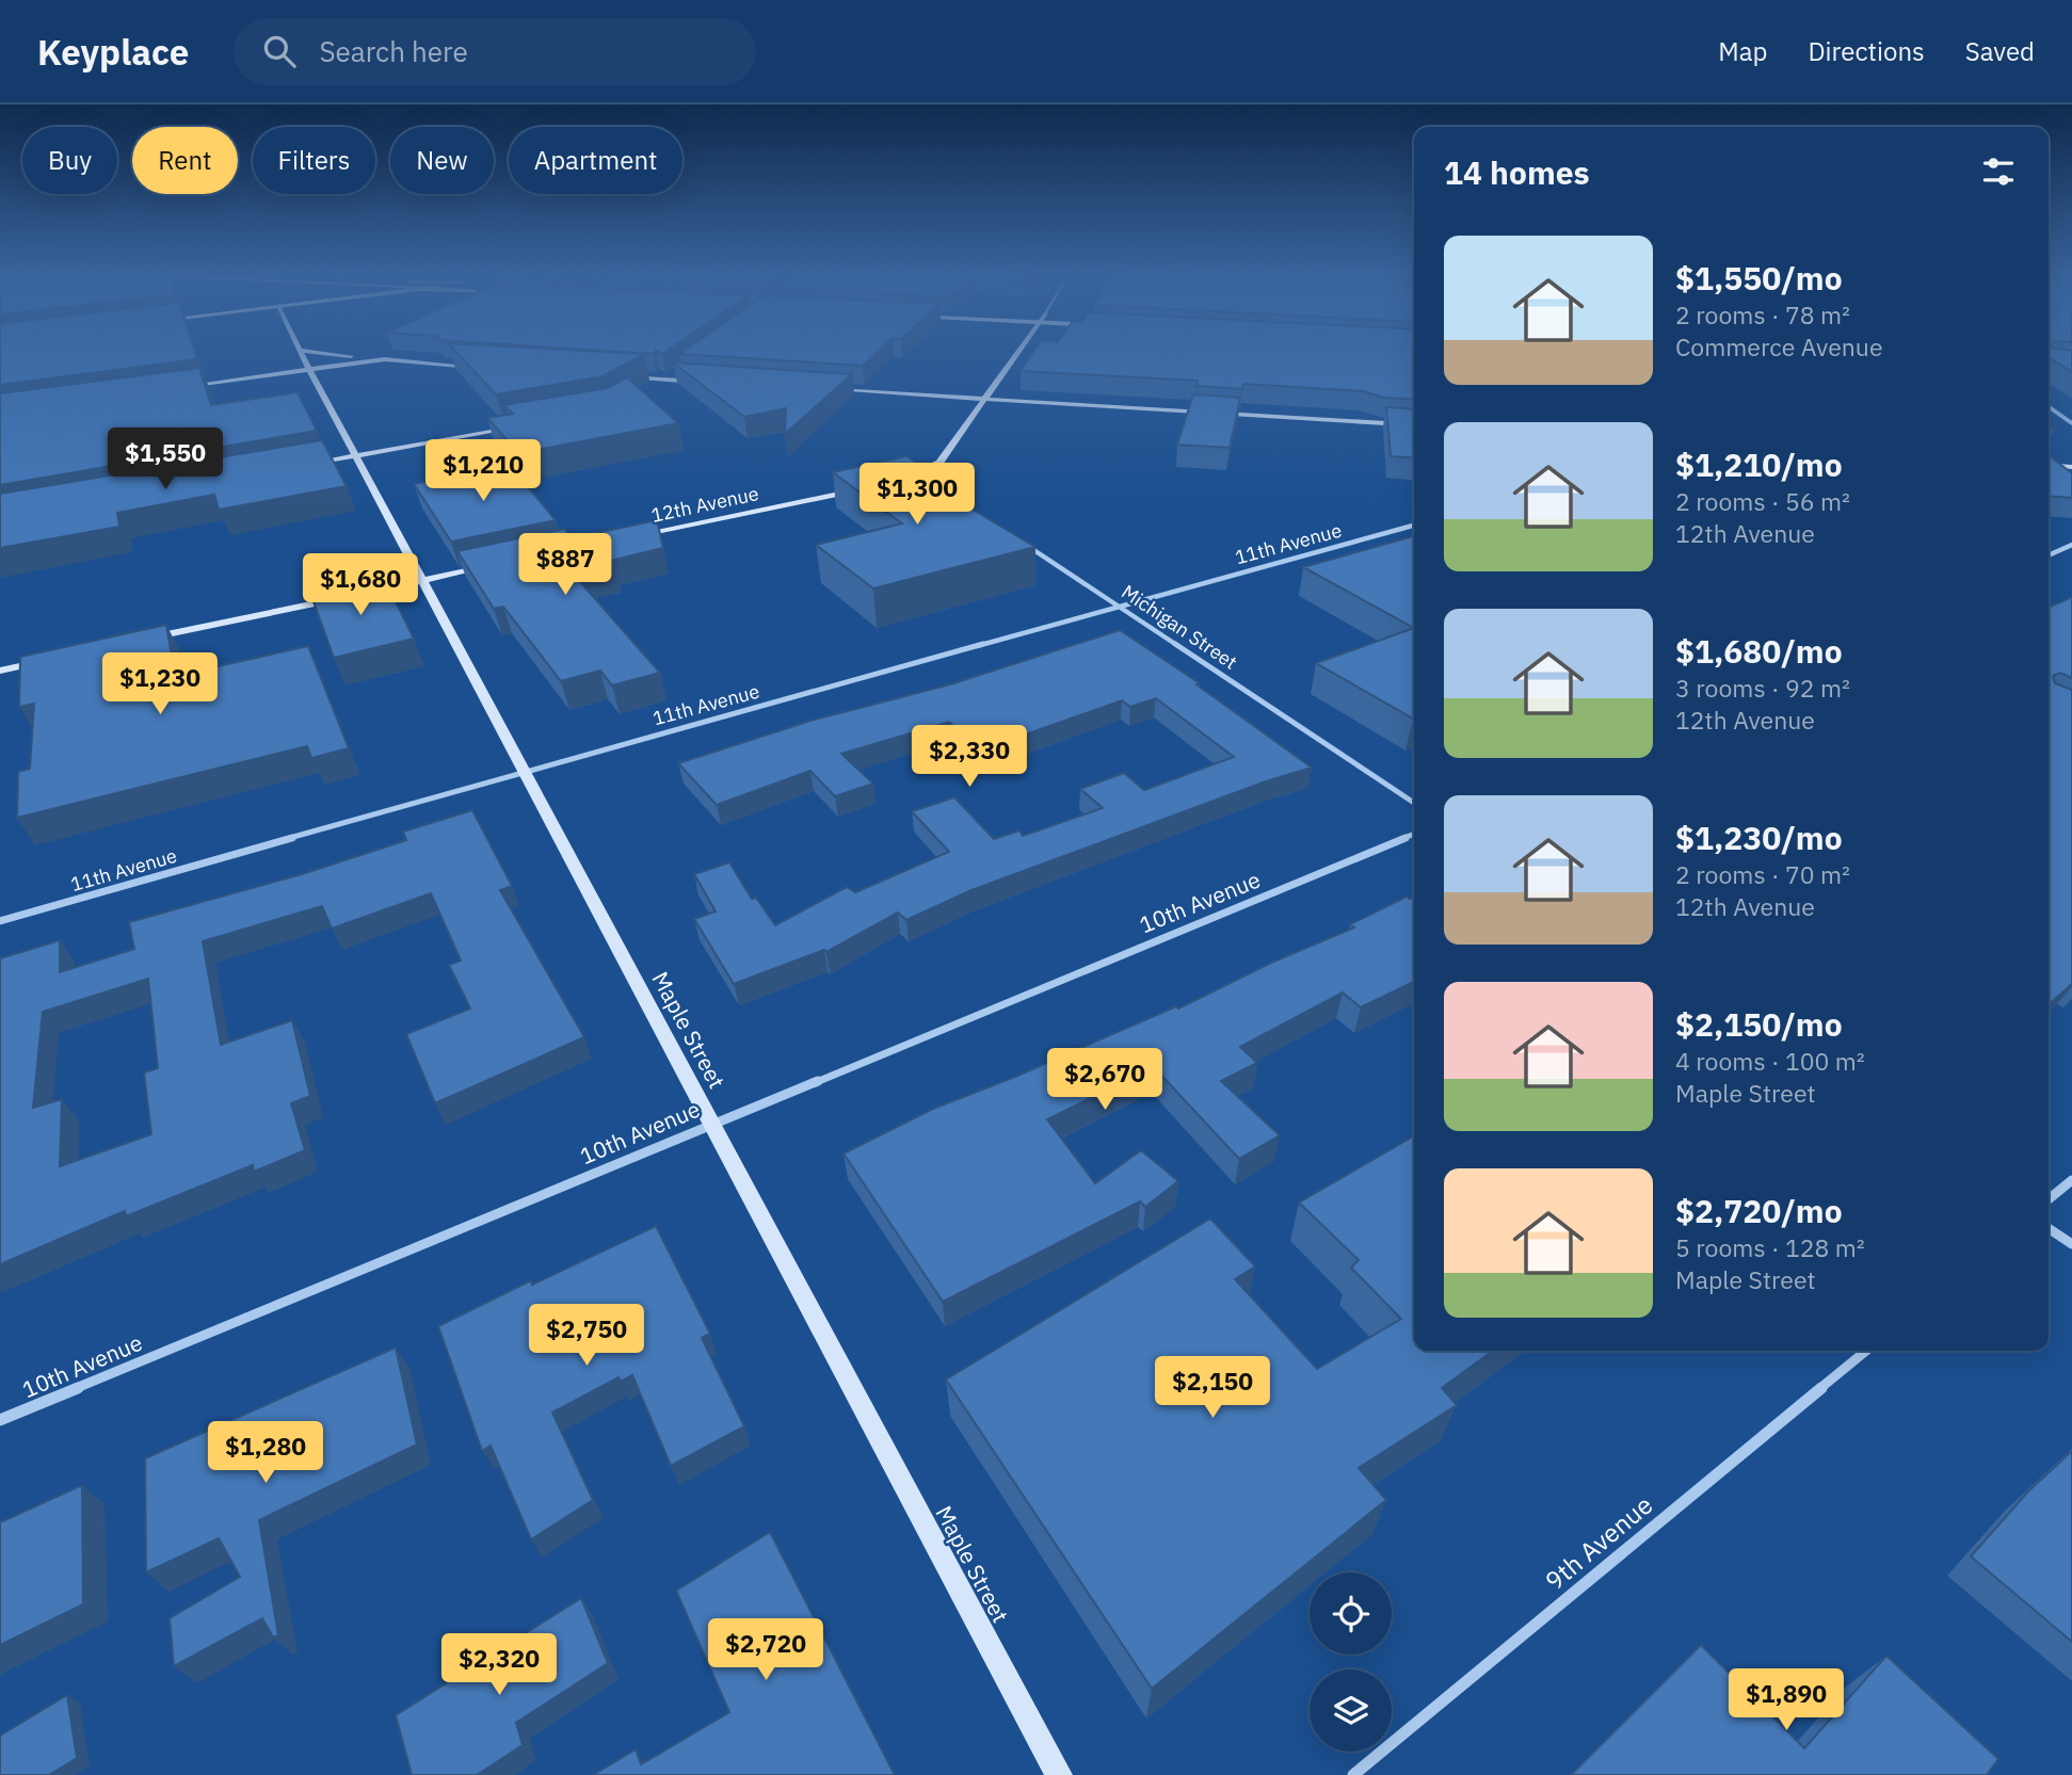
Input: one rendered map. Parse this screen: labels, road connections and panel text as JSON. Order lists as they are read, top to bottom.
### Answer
{
  "streets": {
    "street": [
      "12th Avenue",
      "11th Avenue",
      "Michigan Street",
      "10th Avenue",
      "Maple Street",
      "9th Avenue"
    ]
  },
  "crossings": [
    ["11th Avenue", "Michigan Street"],
    ["11th Avenue", "Maple Street"],
    ["10th Avenue", "Maple Street"]
  ],
  "page": {
    "header": "Keyplace",
    "search": "Search here",
    "nav": ["Map", "Directions", "Saved"],
    "chip": [
      "Buy",
      "Rent",
      "Filters",
      "New",
      "Apartment"
    ],
    "heading": "14 homes",
    "list": [
      {
        "name": "$1,550/mo",
        "note": "2 rooms · 78 m² · Commerce Avenue"
      },
      {
        "name": "$1,210/mo",
        "note": "2 rooms · 56 m² · 12th Avenue"
      },
      {
        "name": "$1,680/mo",
        "note": "3 rooms · 92 m² · 12th Avenue"
      },
      {
        "name": "$1,230/mo",
        "note": "2 rooms · 70 m² · 12th Avenue"
      },
      {
        "name": "$2,150/mo",
        "note": "4 rooms · 100 m² · Maple Street"
      },
      {
        "name": "$2,720/mo",
        "note": "5 rooms · 128 m² · Maple Street"
      }
    ],
    "price": [
      "$1,550",
      "$1,210",
      "$1,300",
      "$887",
      "$1,680",
      "$1,230",
      "$2,330",
      "$2,670",
      "$2,750",
      "$2,150",
      "$1,280",
      "$2,720",
      "$2,320",
      "$1,890"
    ]
  }
}
